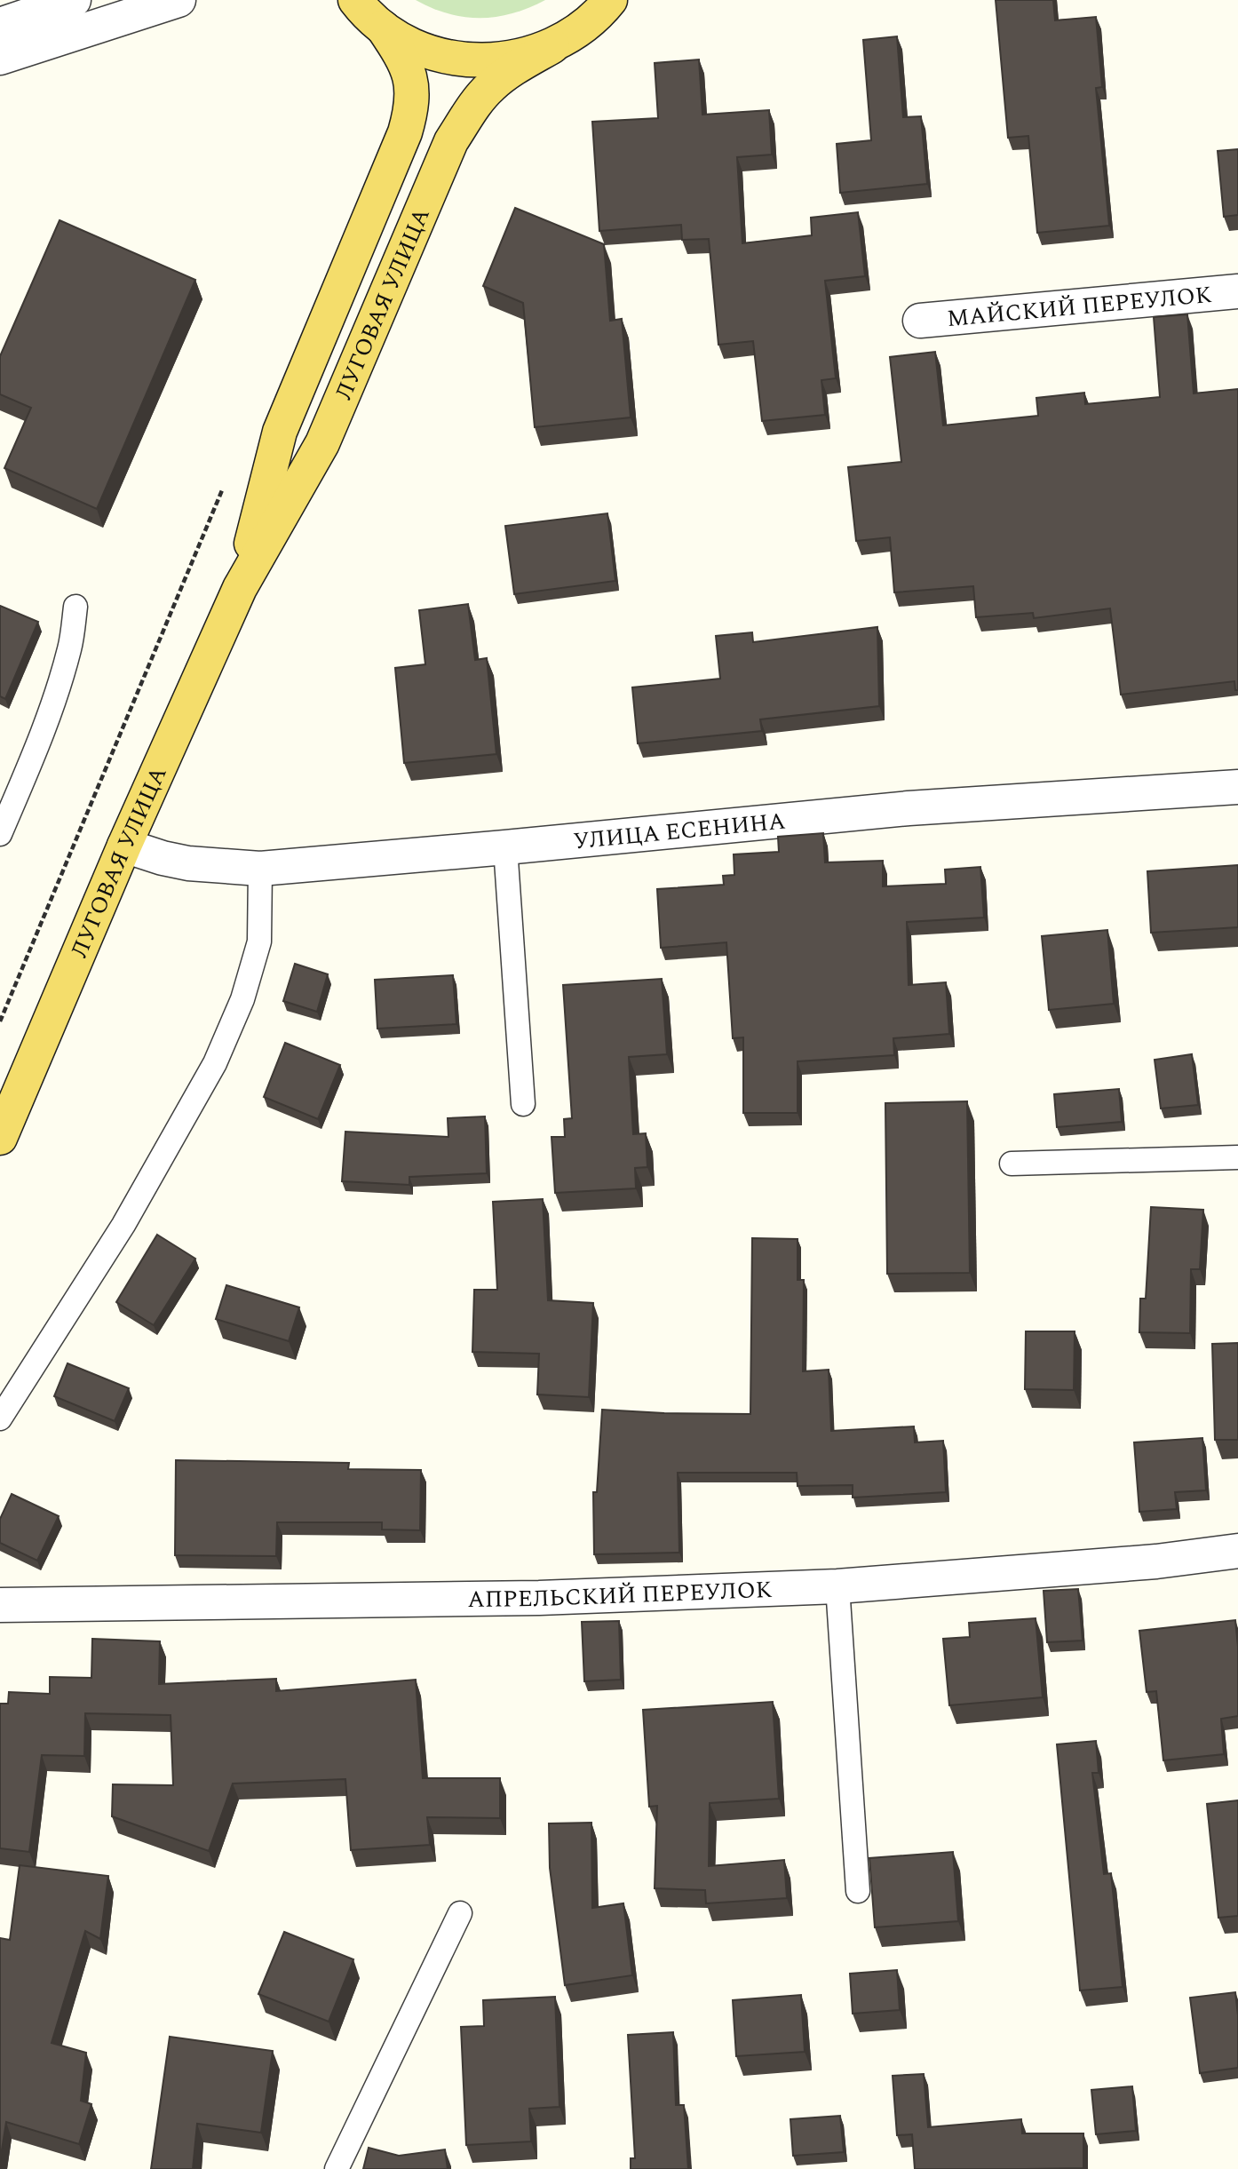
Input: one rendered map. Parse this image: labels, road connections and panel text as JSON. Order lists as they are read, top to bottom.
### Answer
{
  "streets": {
    "main road": ["ЛУГОВАЯ УЛИЦА"],
    "street": ["МАЙСКИЙ ПЕРЕУЛОК", "УЛИЦА ЕСЕНИНА", "АПРЕЛЬСКИЙ ПЕРЕУЛОК"]
  },
  "crossings": [
    ["ЛУГОВАЯ УЛИЦА", "УЛИЦА ЕСЕНИНА"]
  ]
}
